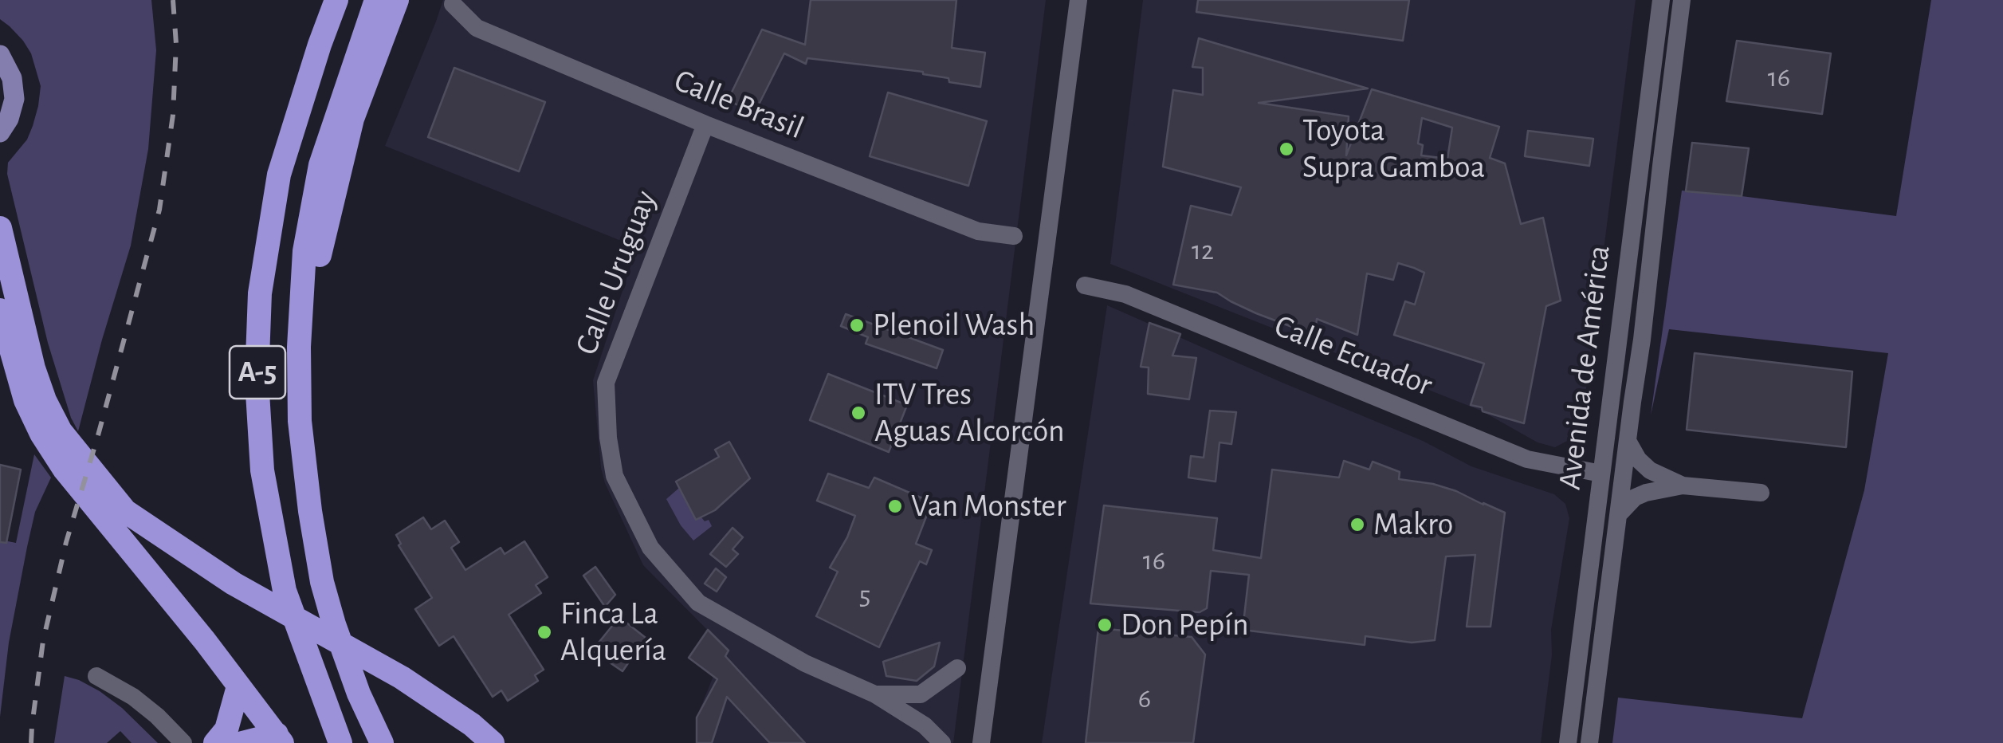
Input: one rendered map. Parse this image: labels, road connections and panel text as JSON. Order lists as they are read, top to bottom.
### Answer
{
  "streets": {
    "highway": ["A-5"],
    "street": [
      "Calle Brasil",
      "Calle Uruguay",
      "Calle Ecuador",
      "Avenida de América"
    ]
  },
  "crossings": [
    ["Calle Brasil", "Calle Uruguay"],
    ["Calle Ecuador", "Avenida de América"]
  ],
  "places": [
    "Toyota Supra Gamboa",
    "Plenoil Wash",
    "ITV Tres Aguas Alcorcón",
    "Van Monster",
    "Makro",
    "Don Pepín",
    "Finca La Alquería"
  ],
  "house_numbers": [
    "16",
    "12",
    "16",
    "5",
    "6"
  ]
}
